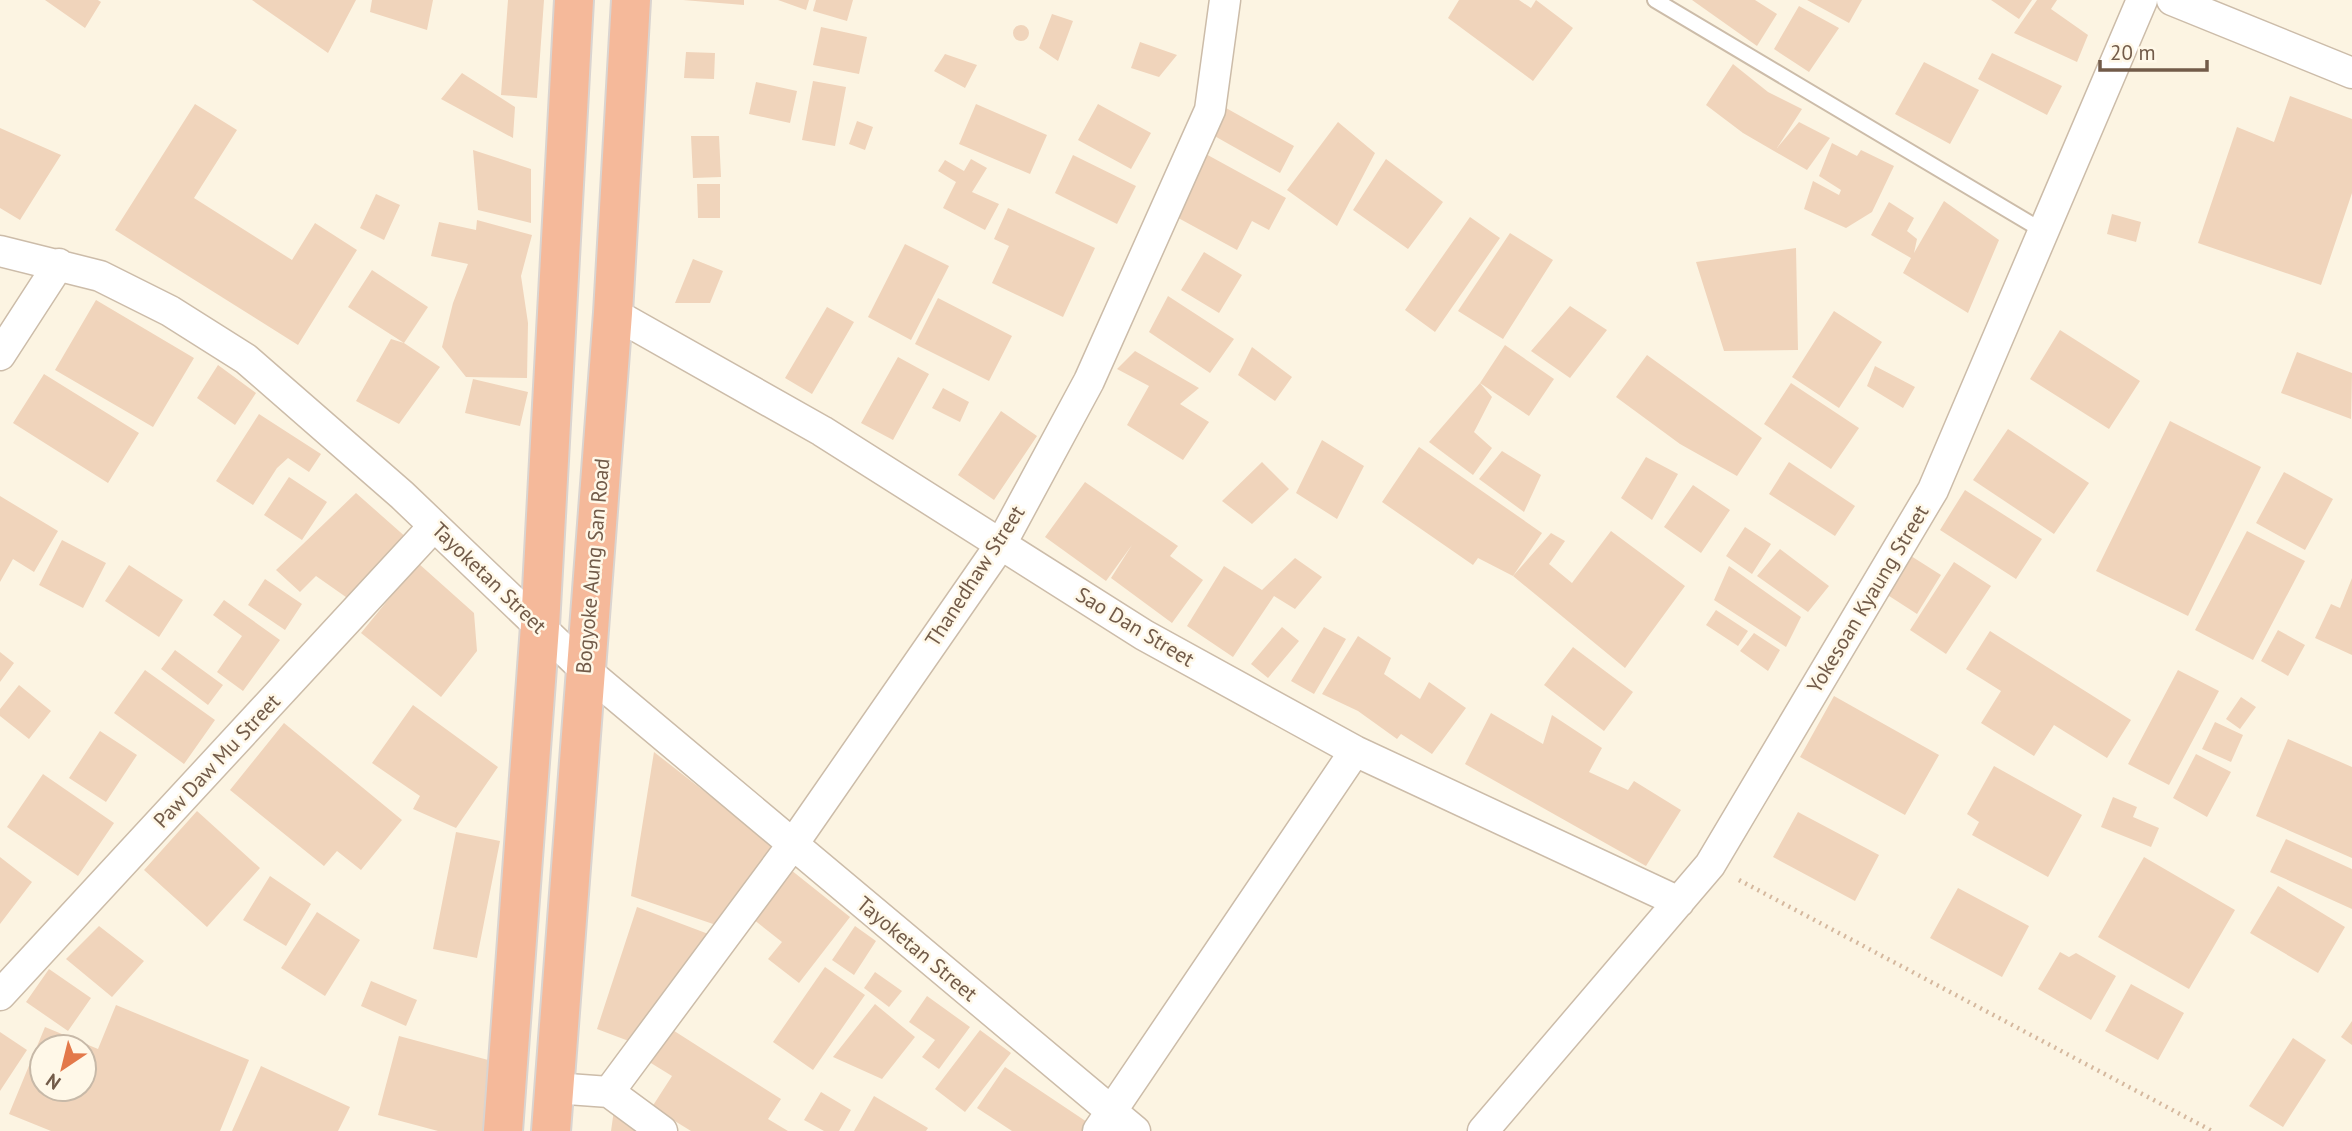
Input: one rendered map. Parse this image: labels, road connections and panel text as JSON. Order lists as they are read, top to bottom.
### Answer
{
  "streets": {
    "highway": ["Bogyoke Aung San Road"],
    "street": [
      "Thanedhaw Street",
      "Tayoketan Street",
      "Yokesoan Kyaung Street",
      "Sao Dan Street",
      "Paw Daw Mu Street"
    ]
  },
  "crossings": [
    ["Bogyoke Aung San Road", "Tayoketan Street"],
    ["Bogyoke Aung San Road", "Sao Dan Street"],
    ["Thanedhaw Street", "Tayoketan Street"],
    ["Thanedhaw Street", "Sao Dan Street"],
    ["Tayoketan Street", "Paw Daw Mu Street"],
    ["Yokesoan Kyaung Street", "Sao Dan Street"]
  ],
  "scale_bar": "20 m",
  "north": "bottom left"
}
